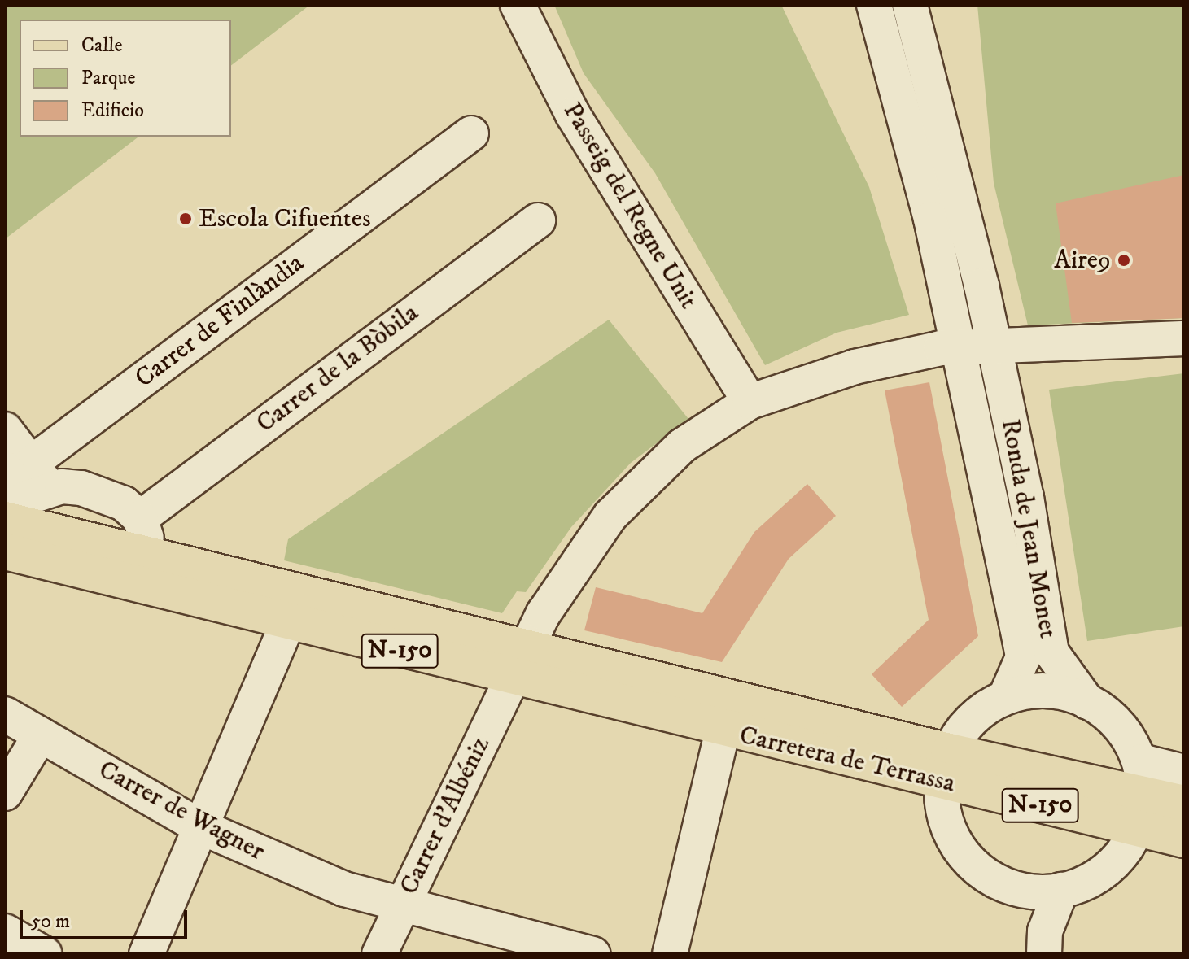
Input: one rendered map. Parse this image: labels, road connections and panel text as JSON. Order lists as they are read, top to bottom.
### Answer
{
  "streets": {
    "main road": ["N-150", "Carretera de Terrassa"],
    "street": [
      "Passeig del Regne Unit",
      "Carrer de Finlàndia",
      "Carrer de la Bòbila",
      "Ronda de Jean Monet",
      "Carrer de Wagner",
      "Carrer d'Albéniz"
    ]
  },
  "crossings": [
    ["Carrer de Finlàndia", "Carretera de Terrassa"],
    ["Carretera de Terrassa", "Carrer d'Albéniz"],
    ["Carrer de Wagner", "Carrer d'Albéniz"]
  ],
  "places": ["Escola Cifuentes", "Aire9"],
  "legend": ["Calle", "Parque", "Edificio"],
  "scale_bar": "50 m"
}
